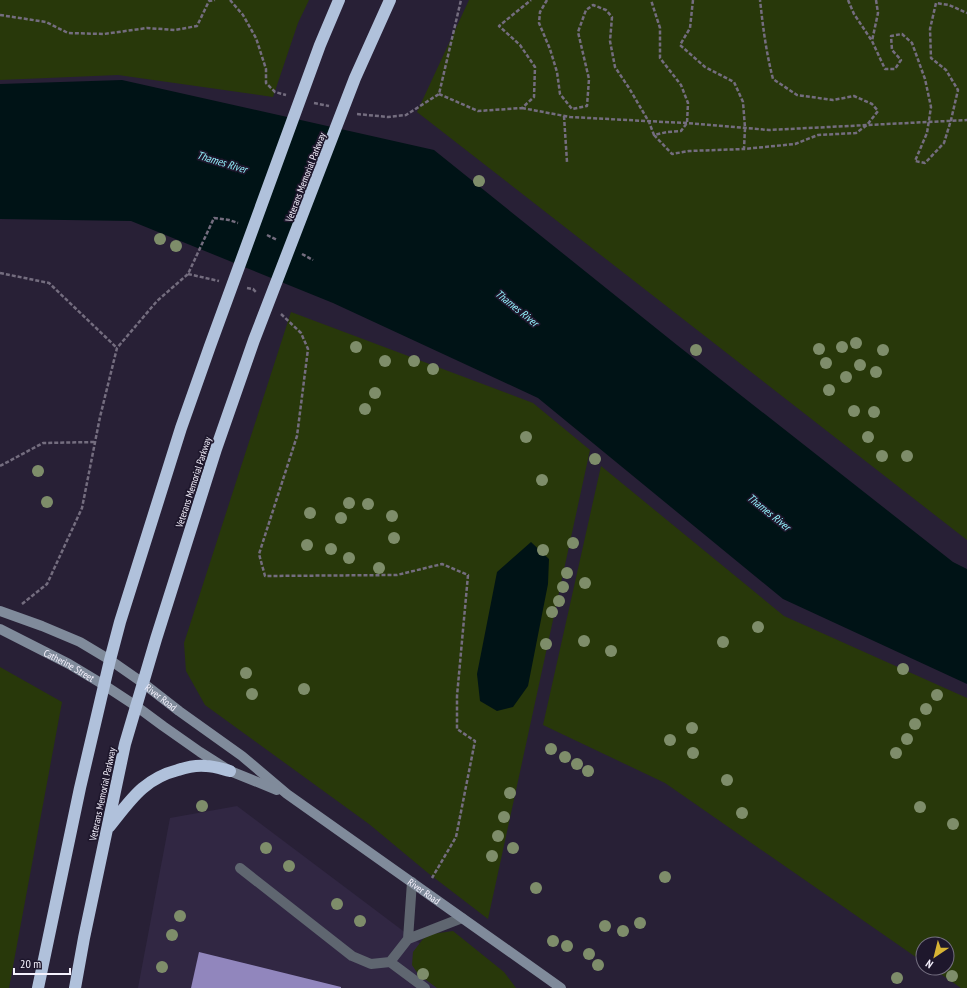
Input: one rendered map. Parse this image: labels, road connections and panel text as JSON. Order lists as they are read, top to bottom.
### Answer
{
  "streets": {
    "highway": ["Veterans Memorial Parkway"],
    "street": ["Catherine Street", "River Road"]
  },
  "crossings": [
    ["Veterans Memorial Parkway", "Catherine Street"],
    ["Veterans Memorial Parkway", "River Road"],
    ["Catherine Street", "River Road"]
  ],
  "water": ["Thames River"],
  "scale_bar": "20 m",
  "north": "bottom left"
}
